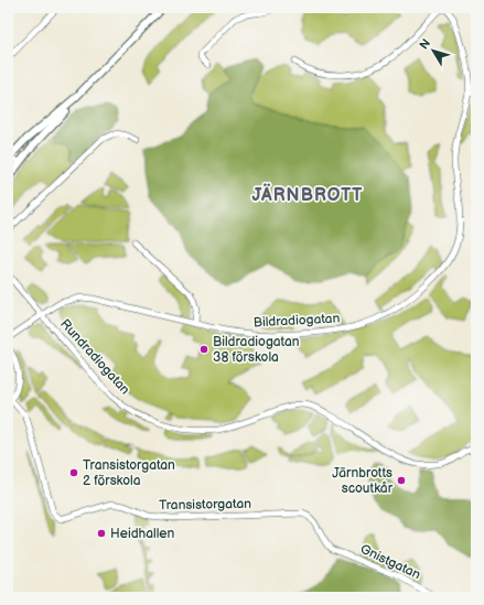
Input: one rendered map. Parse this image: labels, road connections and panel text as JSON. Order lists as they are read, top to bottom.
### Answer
{
  "streets": {
    "street": [
      "Bildradiogatan",
      "Rundradiogatan",
      "Transistorgatan",
      "Gnistgatan"
    ]
  },
  "crossings": [
    ["Bildradiogatan", "Rundradiogatan"],
    ["Transistorgatan", "Gnistgatan"]
  ],
  "districts": ["JÄRNBROTT"],
  "places": [
    "Bildradiogatan 38 förskola",
    "Transistorgatan 2 förskola",
    "Järnbrotts scoutkår",
    "Heidhallen"
  ],
  "north": "top left"
}
